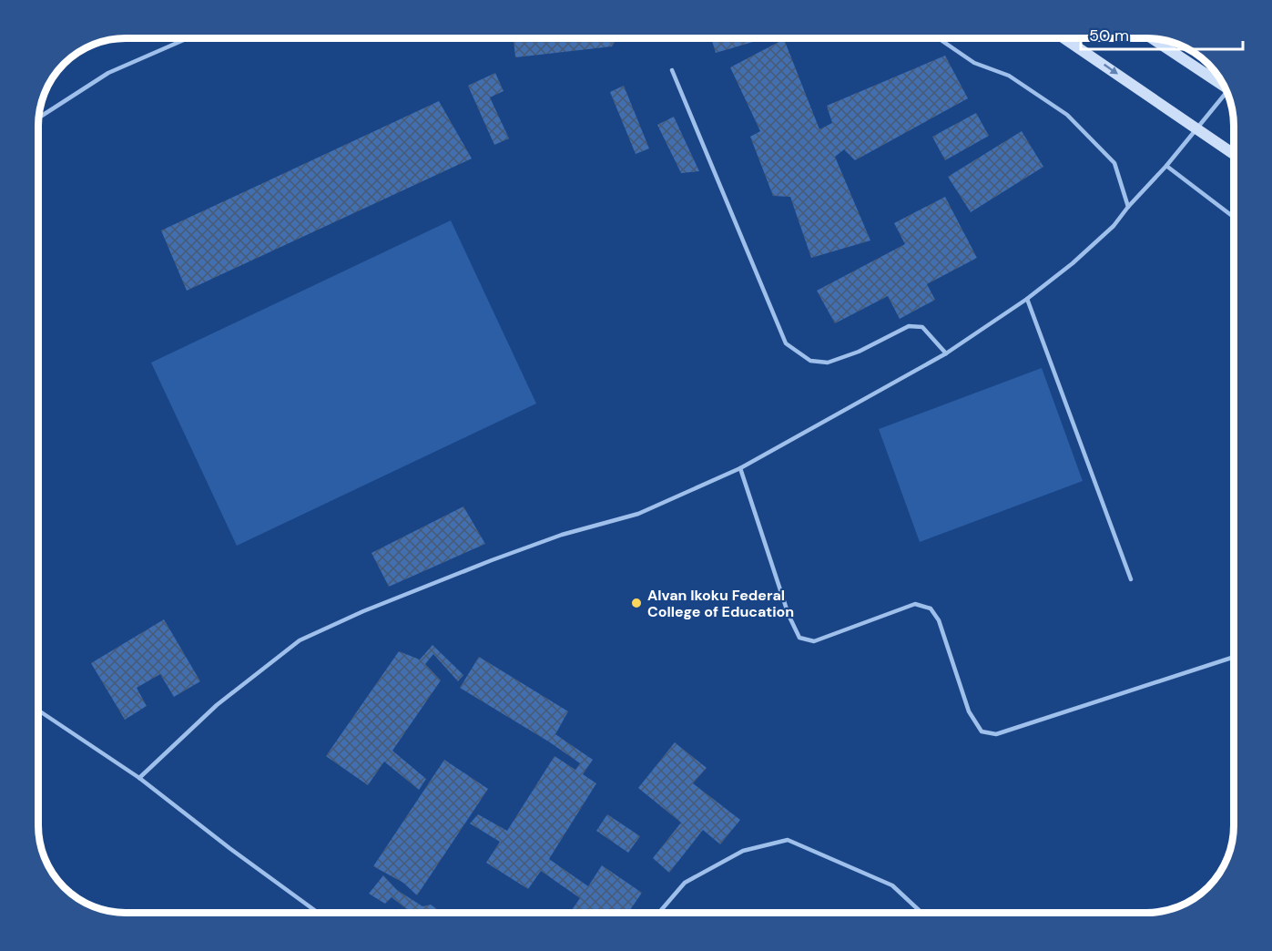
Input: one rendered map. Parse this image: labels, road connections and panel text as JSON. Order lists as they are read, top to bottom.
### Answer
{
  "places": ["Alvan Ikoku Federal College of Education"],
  "scale_bar": "50 m"
}
